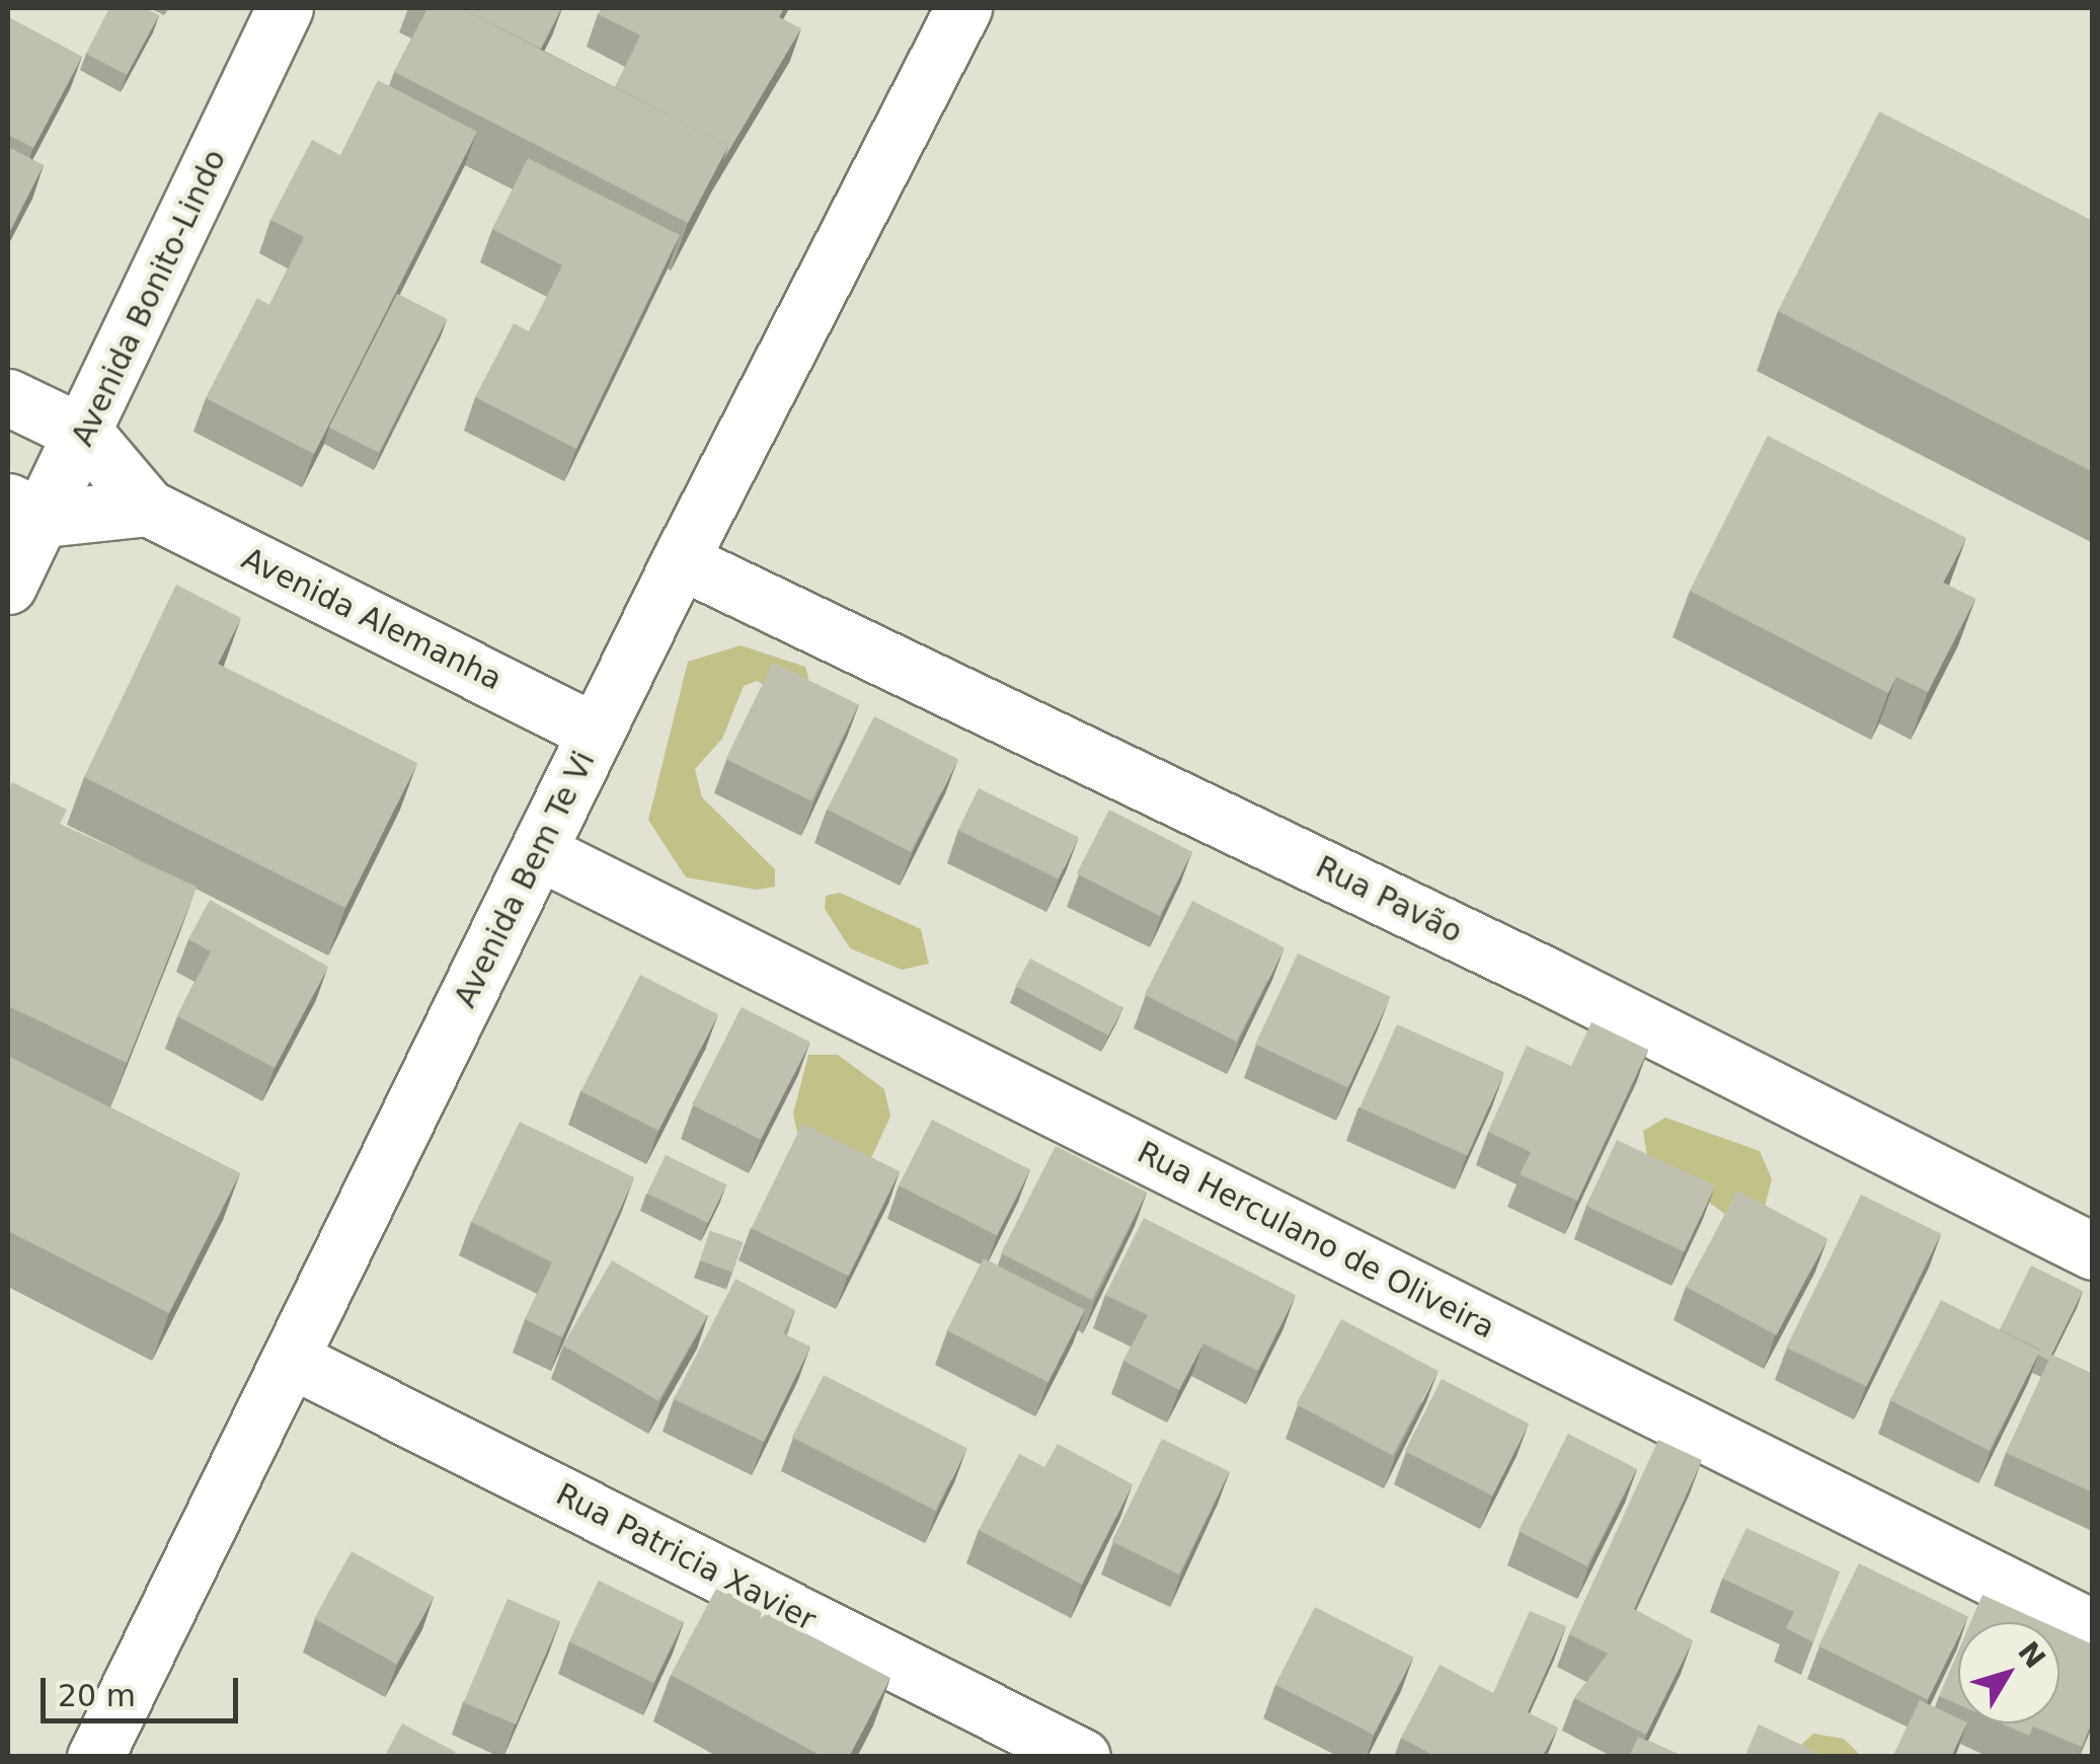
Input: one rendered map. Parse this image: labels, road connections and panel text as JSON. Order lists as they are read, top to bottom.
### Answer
{
  "streets": {
    "street": [
      "Avenida Bonito-Lindo",
      "Avenida Alemanha",
      "Avenida Bem Te Vi",
      "Rua Pavão",
      "Rua Herculano de Oliveira",
      "Rua Patricia Xavier"
    ]
  },
  "crossings": [
    ["Avenida Bonito-Lindo", "Avenida Alemanha"],
    ["Avenida Alemanha", "Avenida Bem Te Vi"],
    ["Avenida Bem Te Vi", "Rua Pavão"],
    ["Avenida Bem Te Vi", "Rua Herculano de Oliveira"],
    ["Avenida Bem Te Vi", "Rua Patricia Xavier"]
  ],
  "scale_bar": "20 m",
  "north": "top right"
}
